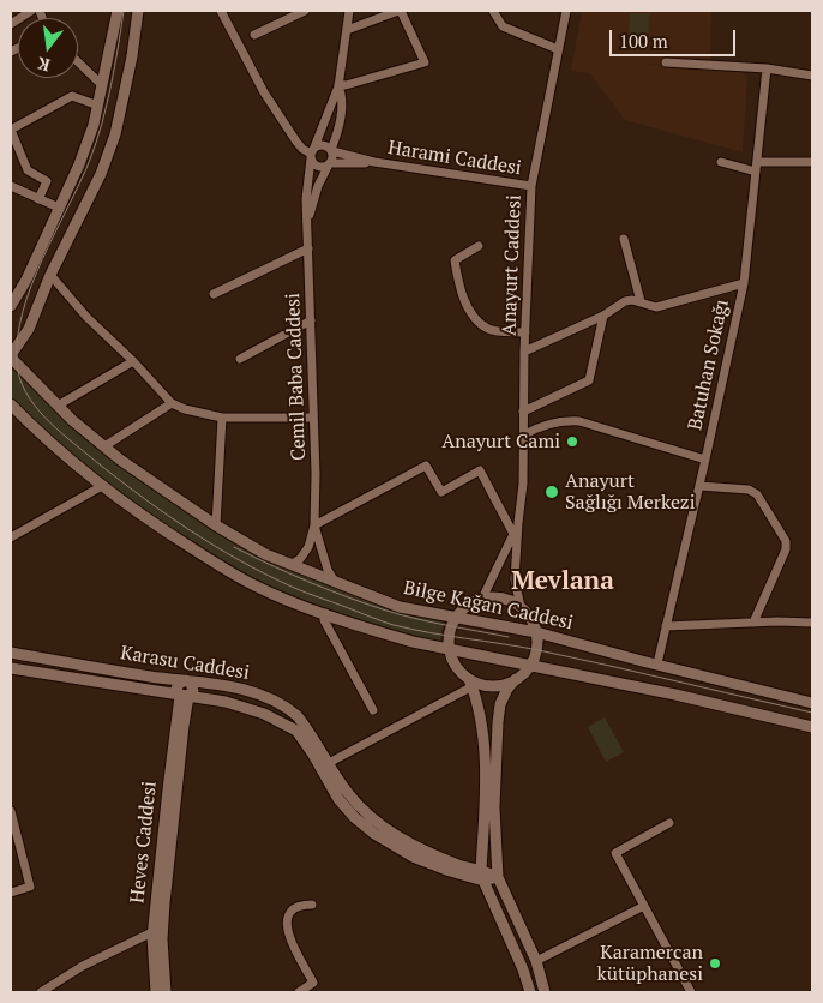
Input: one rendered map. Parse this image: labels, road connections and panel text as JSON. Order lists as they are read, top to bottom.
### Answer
{
  "streets": {
    "street": [
      "Harami Caddesi",
      "Anayurt Caddesi",
      "Batuhan Sokağı",
      "Cemil Baba Caddesi",
      "Bilge Kağan Caddesi",
      "Karasu Caddesi",
      "Heves Caddesi"
    ]
  },
  "crossings": [
    ["Harami Caddesi", "Anayurt Caddesi"],
    ["Batuhan Sokağı", "Bilge Kağan Caddesi"],
    ["Cemil Baba Caddesi", "Bilge Kağan Caddesi"],
    ["Karasu Caddesi", "Heves Caddesi"]
  ],
  "districts": ["Mevlana"],
  "places": ["Anayurt Cami", "Anayurt Sağlığı Merkezi", "Karamercan kütüphanesi"],
  "scale_bar": "100 m",
  "north": "bottom"
}
